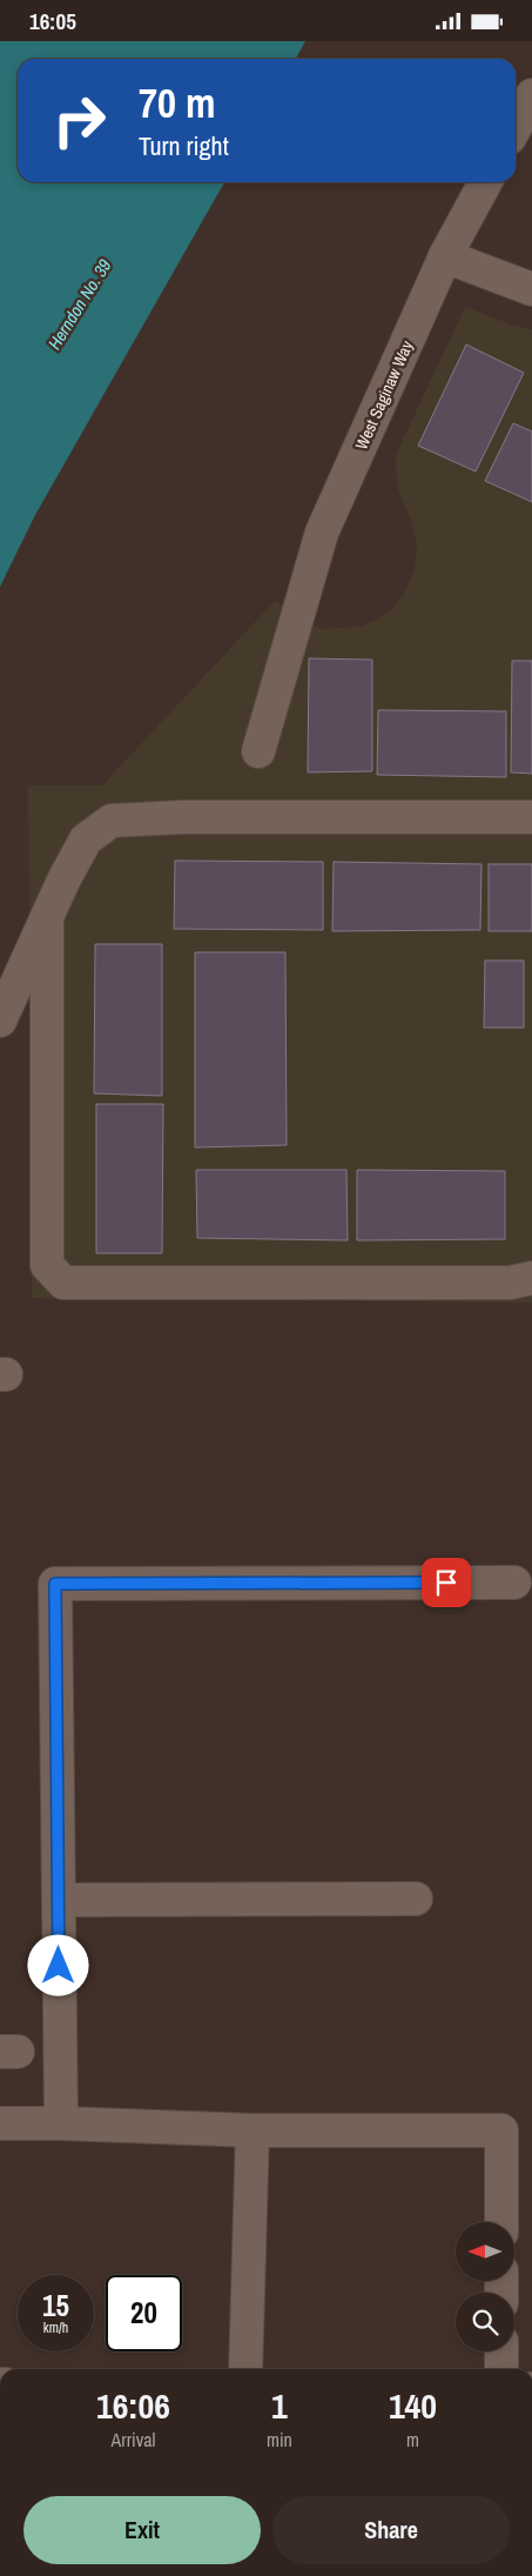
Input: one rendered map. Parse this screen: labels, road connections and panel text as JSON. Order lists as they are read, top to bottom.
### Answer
{
  "streets": {
    "street": ["West Saginaw Way"]
  },
  "water": ["Herndon No. 39"],
  "north": "left",
  "page": {
    "status": "16:05",
    "turn": ["70 m", "Turn right"],
    "speed": "15 km/h",
    "limit": "20",
    "eta": [
      "16:06",
      "Arrival",
      "1",
      "min",
      "140",
      "m"
    ],
    "buttons": ["Exit", "Share"]
  }
}
